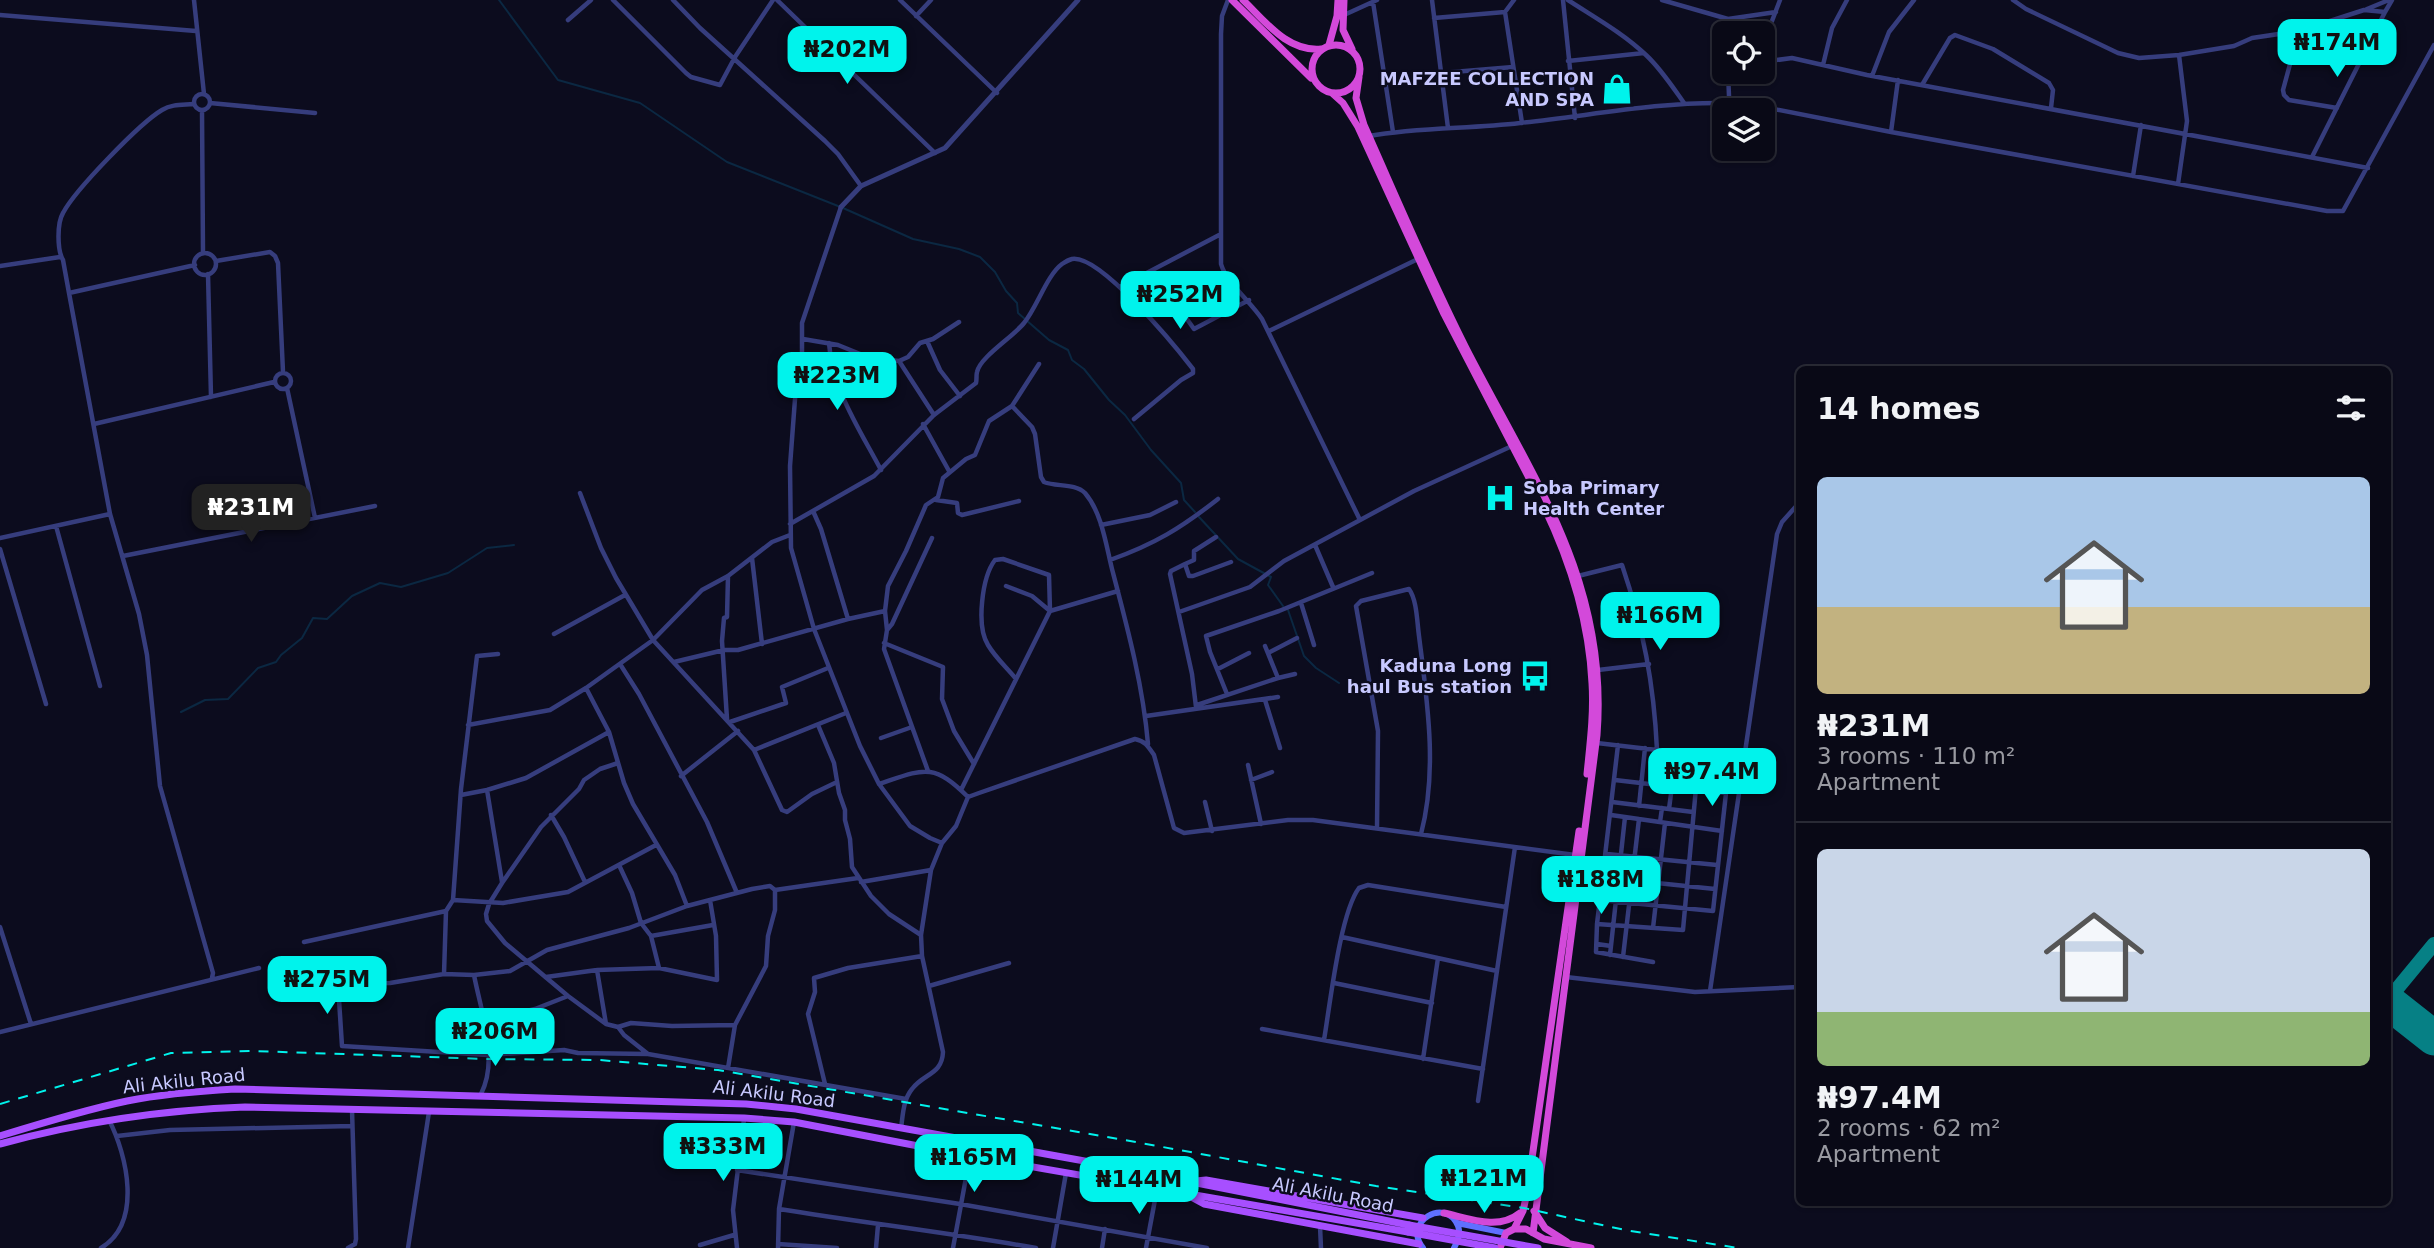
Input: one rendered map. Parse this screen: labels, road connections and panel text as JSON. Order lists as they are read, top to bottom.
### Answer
{
  "streets": {
    "main road": ["Ali Akilu Road"]
  },
  "places": {
    "shop": ["MAFZEE COLLECTION AND SPA"],
    "hospital": ["Soba Primary Health Center"],
    "bus stop": ["Kaduna Long haul Bus station"]
  },
  "page": {
    "price": [
      "₦174M",
      "₦202M",
      "₦252M",
      "₦223M",
      "₦231M",
      "₦166M",
      "₦97.4M",
      "₦188M",
      "₦275M",
      "₦206M",
      "₦333M",
      "₦165M",
      "₦121M",
      "₦144M"
    ],
    "heading": "14 homes",
    "list": [
      {
        "name": "₦231M",
        "note": "3 rooms · 110 m² · Apartment"
      },
      {
        "name": "₦97.4M",
        "note": "2 rooms · 62 m² · Apartment"
      }
    ]
  }
}
